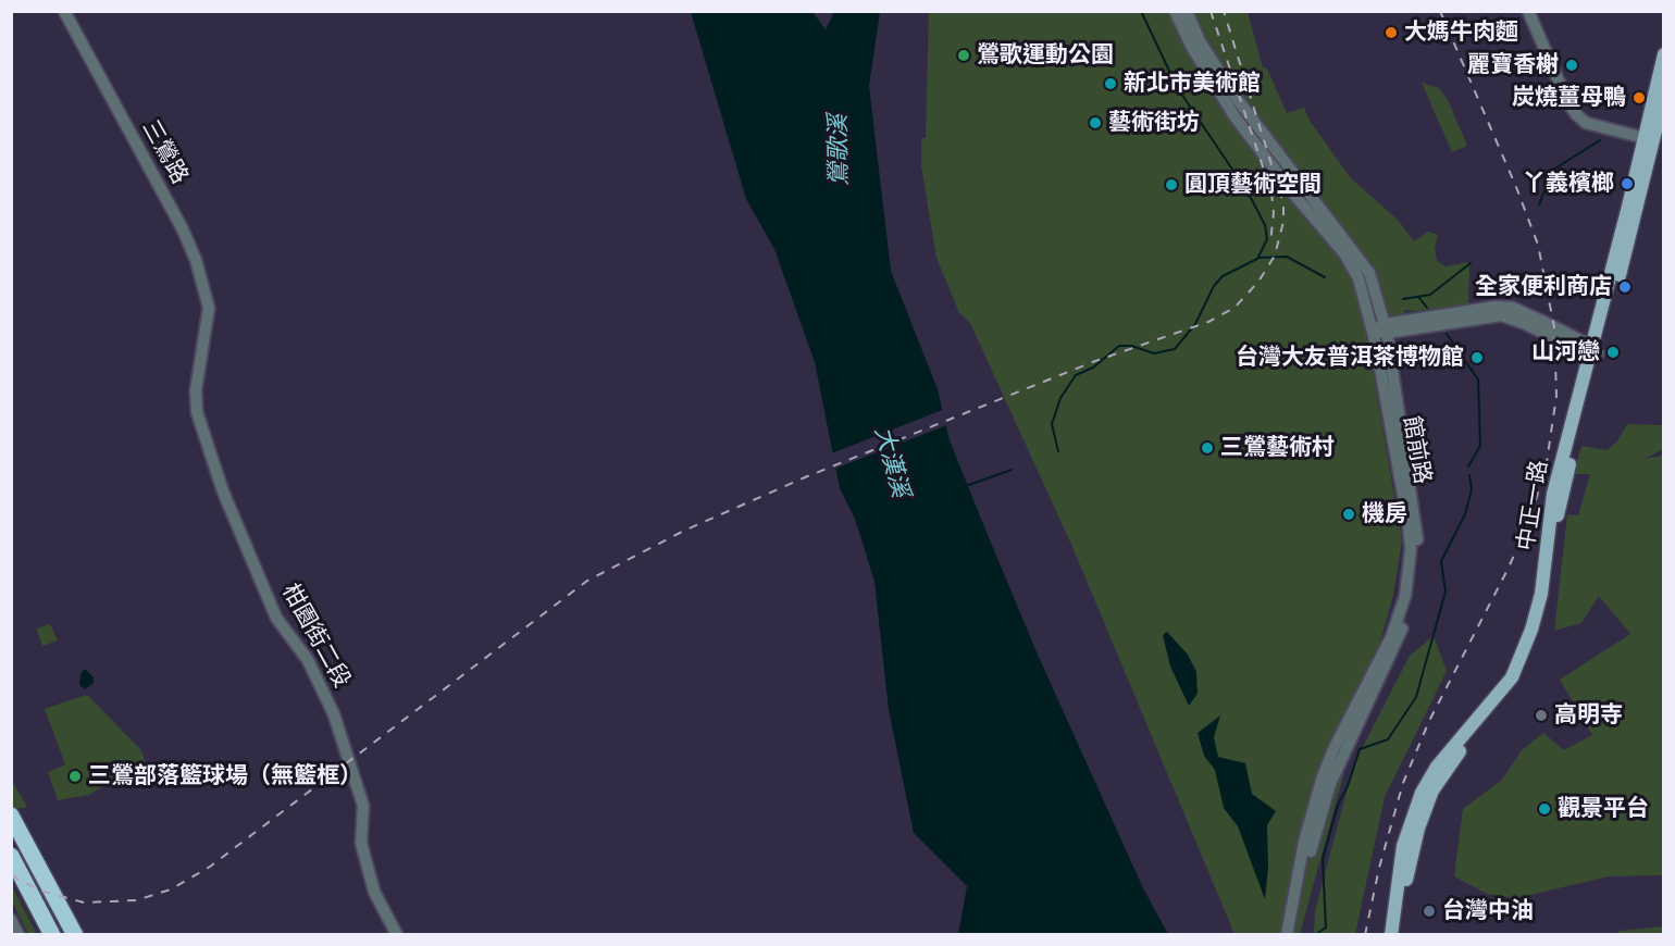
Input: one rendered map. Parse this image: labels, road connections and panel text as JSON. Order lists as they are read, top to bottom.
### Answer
{
  "streets": {
    "main road": ["中正一路"],
    "street": ["三鶯路", "館前路", "柑園街二段"]
  },
  "crossings": [
    ["三鶯路", "柑園街二段"]
  ],
  "water": ["鶯歌溪", "大漢溪"],
  "places": [
    "大媽牛肉麵",
    "鶯歌運動公園",
    "麗寶香榭",
    "新北市美術館",
    "炭燒薑母鴨",
    "藝術街坊",
    "丫義檳榔",
    "圓頂藝術空間",
    "全家便利商店",
    "山河戀",
    "台灣大友普洱茶博物館",
    "三鶯藝術村",
    "機房",
    "高明寺",
    "三鶯部落籃球場（無籃框）",
    "觀景平台",
    "台灣中油"
  ]
}
